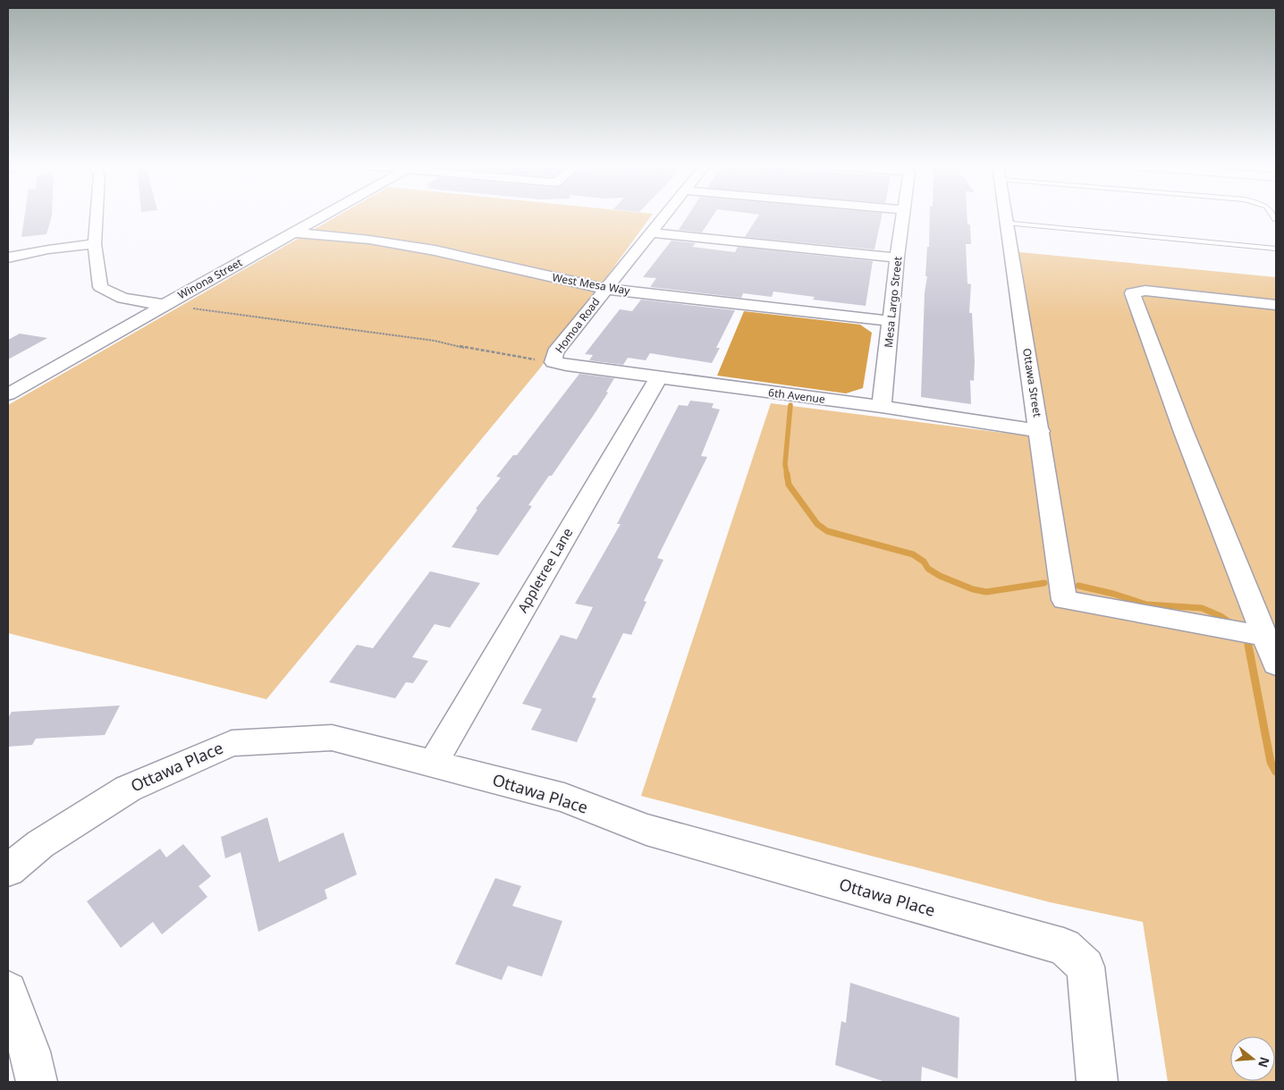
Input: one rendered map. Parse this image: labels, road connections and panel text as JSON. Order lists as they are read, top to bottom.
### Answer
{
  "streets": {
    "street": [
      "Winona Street",
      "West Mesa Way",
      "Mesa Largo Street",
      "Homoa Road",
      "Ottawa Street",
      "6th Avenue",
      "Appletree Lane",
      "Ottawa Place"
    ]
  },
  "crossings": [
    ["Winona Street", "West Mesa Way"],
    ["West Mesa Way", "Mesa Largo Street"],
    ["West Mesa Way", "Homoa Road"],
    ["Mesa Largo Street", "6th Avenue"],
    ["Homoa Road", "6th Avenue"],
    ["Ottawa Street", "6th Avenue"],
    ["6th Avenue", "Appletree Lane"],
    ["Appletree Lane", "Ottawa Place"]
  ],
  "north": "right"
}
